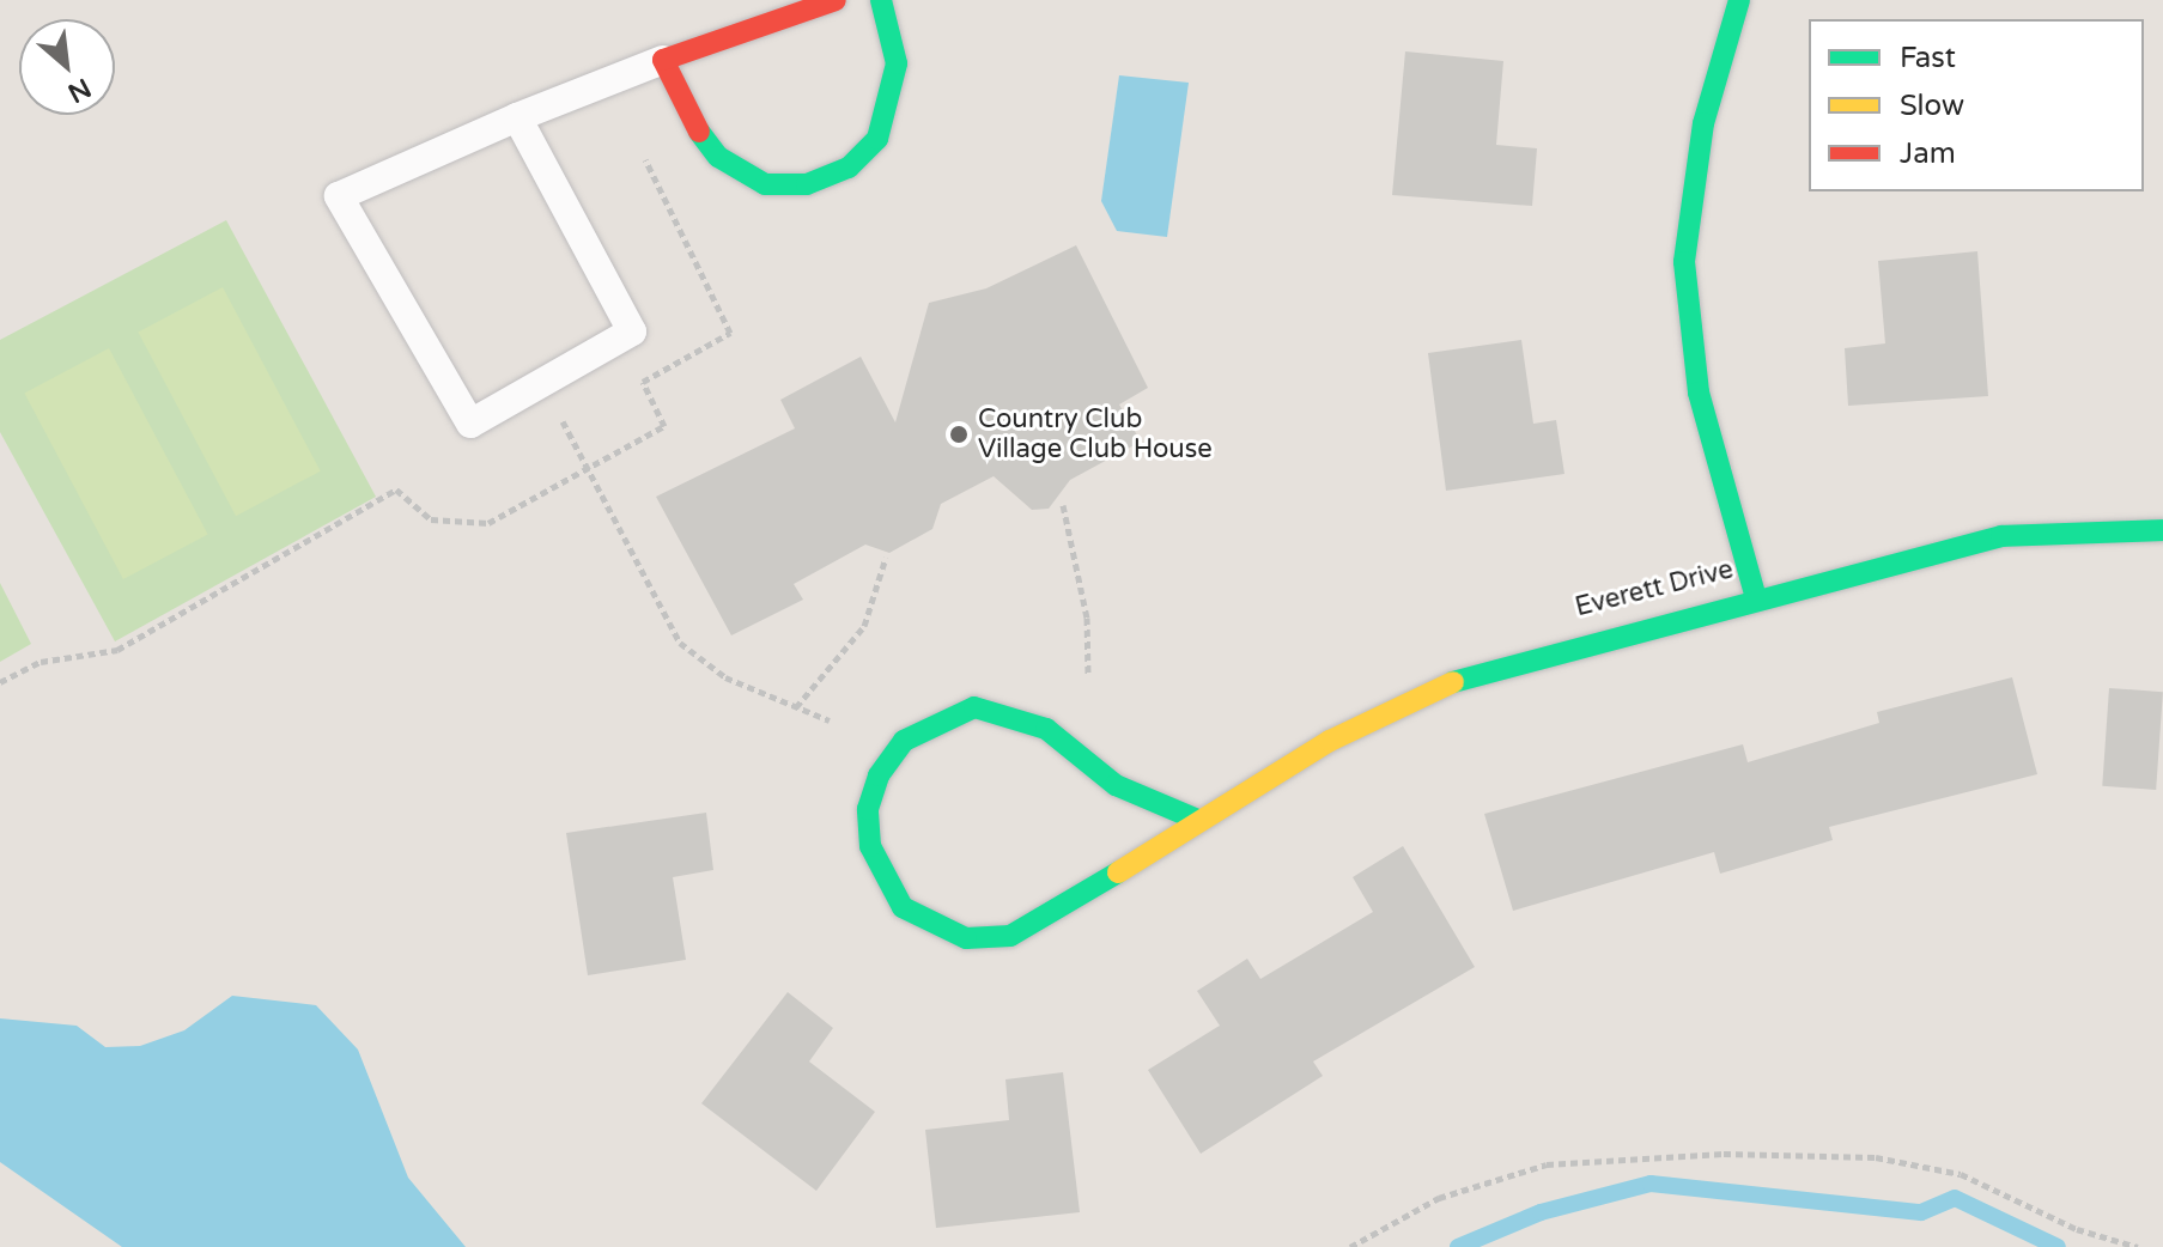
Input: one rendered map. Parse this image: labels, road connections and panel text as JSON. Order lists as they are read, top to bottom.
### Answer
{
  "streets": {
    "street": ["Everett Drive"]
  },
  "places": ["Country Club Village Club House"],
  "legend": ["Fast", "Slow", "Jam"],
  "north": "bottom right"
}
